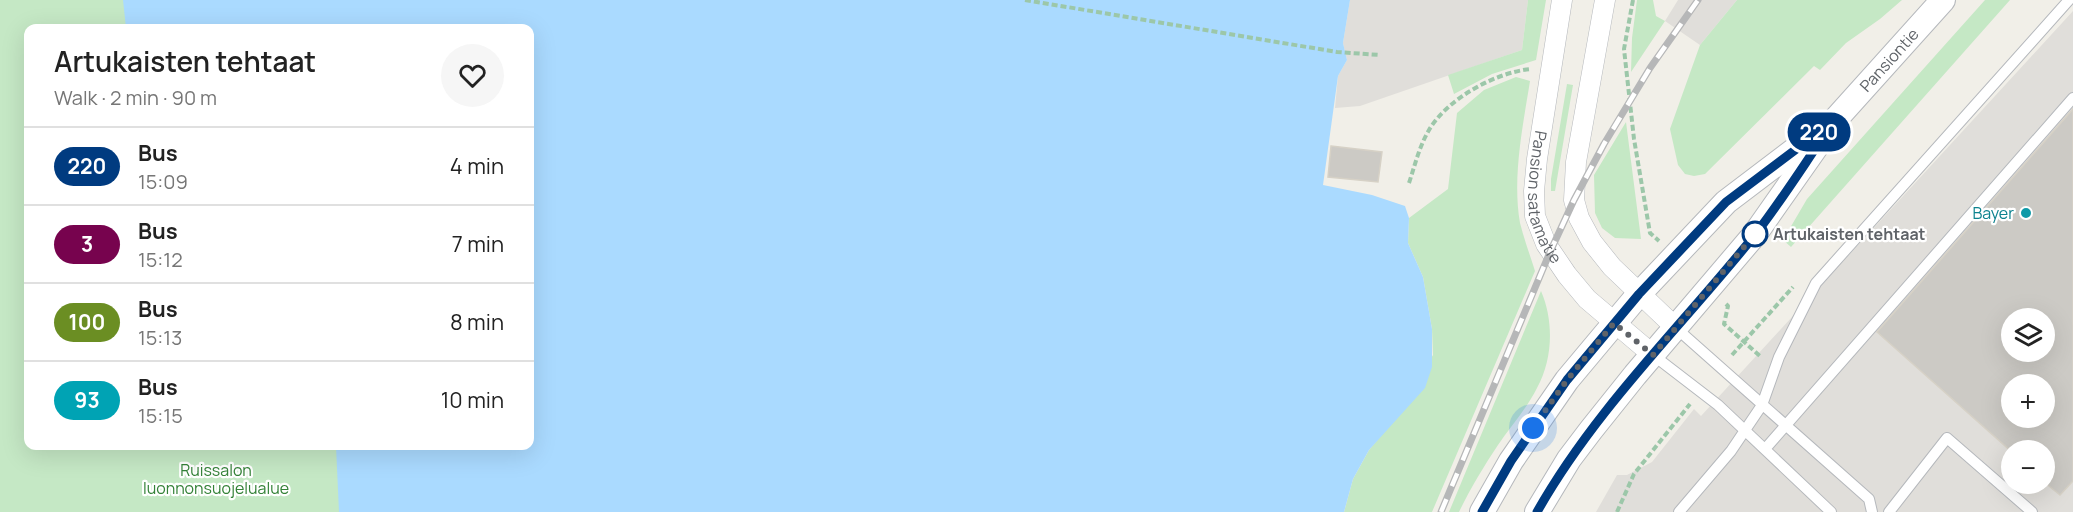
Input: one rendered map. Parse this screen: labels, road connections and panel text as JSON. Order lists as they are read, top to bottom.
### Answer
{
  "streets": {
    "street": ["Pansiontie", "Pansion satamatie"]
  },
  "crossings": [
    ["Pansiontie", "Pansion satamatie"]
  ],
  "parks": ["Ruissalon luonnonsuojelualue"],
  "places": ["Bayer", "Artukaisten tehtaat"],
  "lines": ["bus line 220"],
  "page": {
    "on_map": "220",
    "heading": ["Artukaisten tehtaat", "Walk · 2 min · 90 m"],
    "list": [
      {
        "mark": "220",
        "name": "Bus",
        "note": "15:09",
        "value": "4 min"
      },
      {
        "mark": "3",
        "name": "Bus",
        "note": "15:12",
        "value": "7 min"
      },
      {
        "mark": "100",
        "name": "Bus",
        "note": "15:13",
        "value": "8 min"
      },
      {
        "mark": "93",
        "name": "Bus",
        "note": "15:15",
        "value": "10 min"
      }
    ],
    "map_buttons": ["+", "−"]
  }
}
